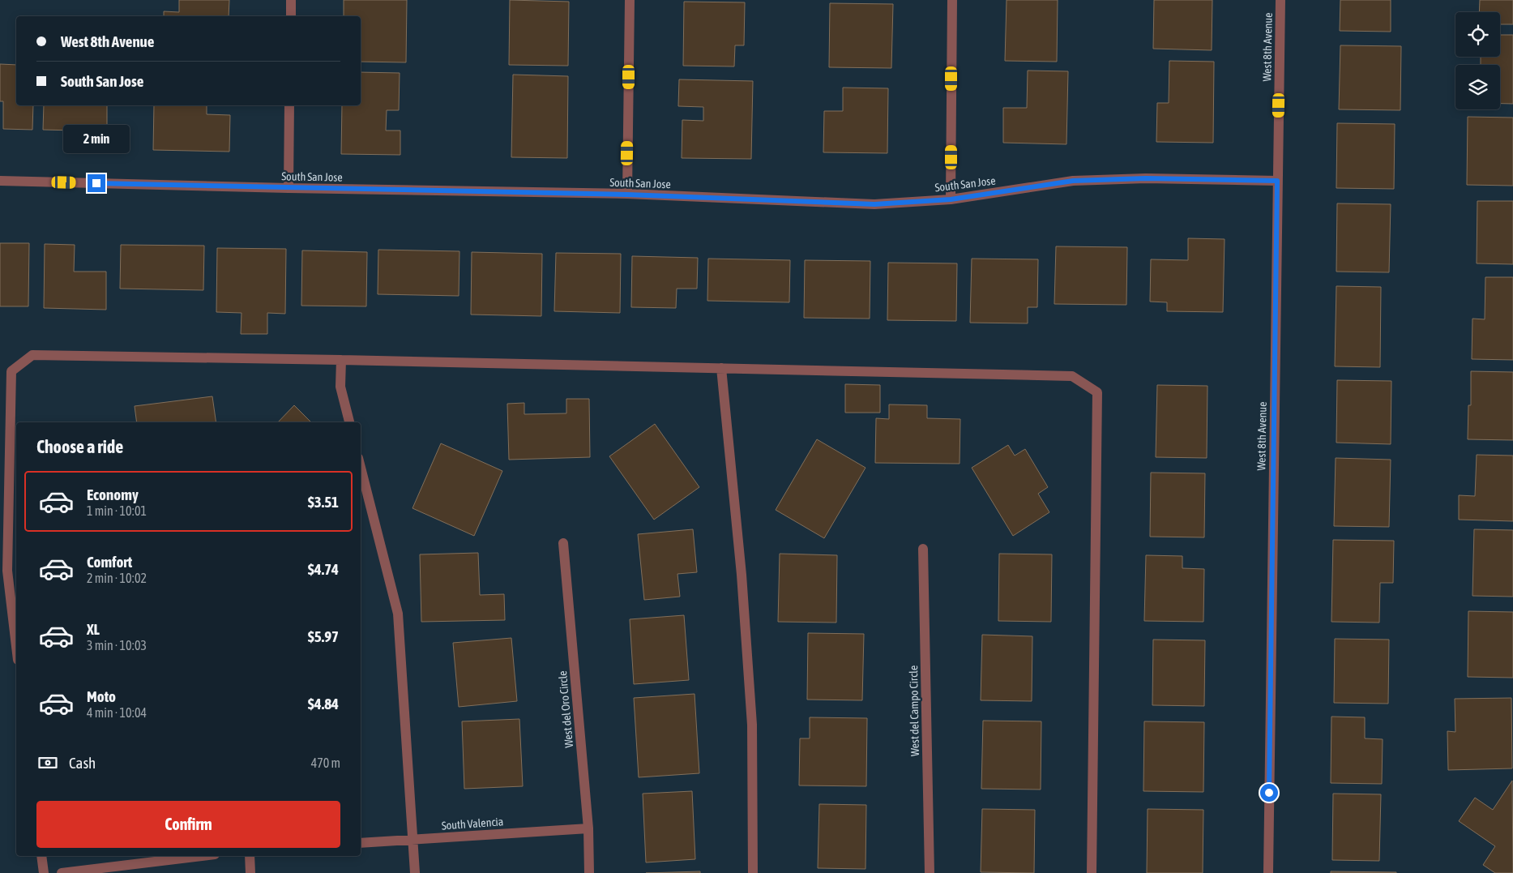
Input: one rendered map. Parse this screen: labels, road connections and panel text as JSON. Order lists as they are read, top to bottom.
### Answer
{
  "streets": {
    "street": [
      "West 8th Avenue",
      "South San Jose",
      "West del Oro Circle",
      "West del Campo Circle",
      "South Valencia"
    ]
  },
  "crossings": [
    ["West 8th Avenue", "South San Jose"],
    ["West del Oro Circle", "South Valencia"]
  ],
  "page": {
    "banner": ["West 8th Avenue", "South San Jose"],
    "bubble": "2 min",
    "heading": "Choose a ride",
    "list": [
      {
        "name": "Economy",
        "note": "1 min · 10:01",
        "value": "$3.51"
      },
      {
        "name": "Comfort",
        "note": "2 min · 10:02",
        "value": "$4.74"
      },
      {
        "name": "XL",
        "note": "3 min · 10:03",
        "value": "$5.97"
      },
      {
        "name": "Moto",
        "note": "4 min · 10:04",
        "value": "$4.84"
      }
    ],
    "pay": ["Cash", "470 m"],
    "buttons": "Confirm"
  }
}
